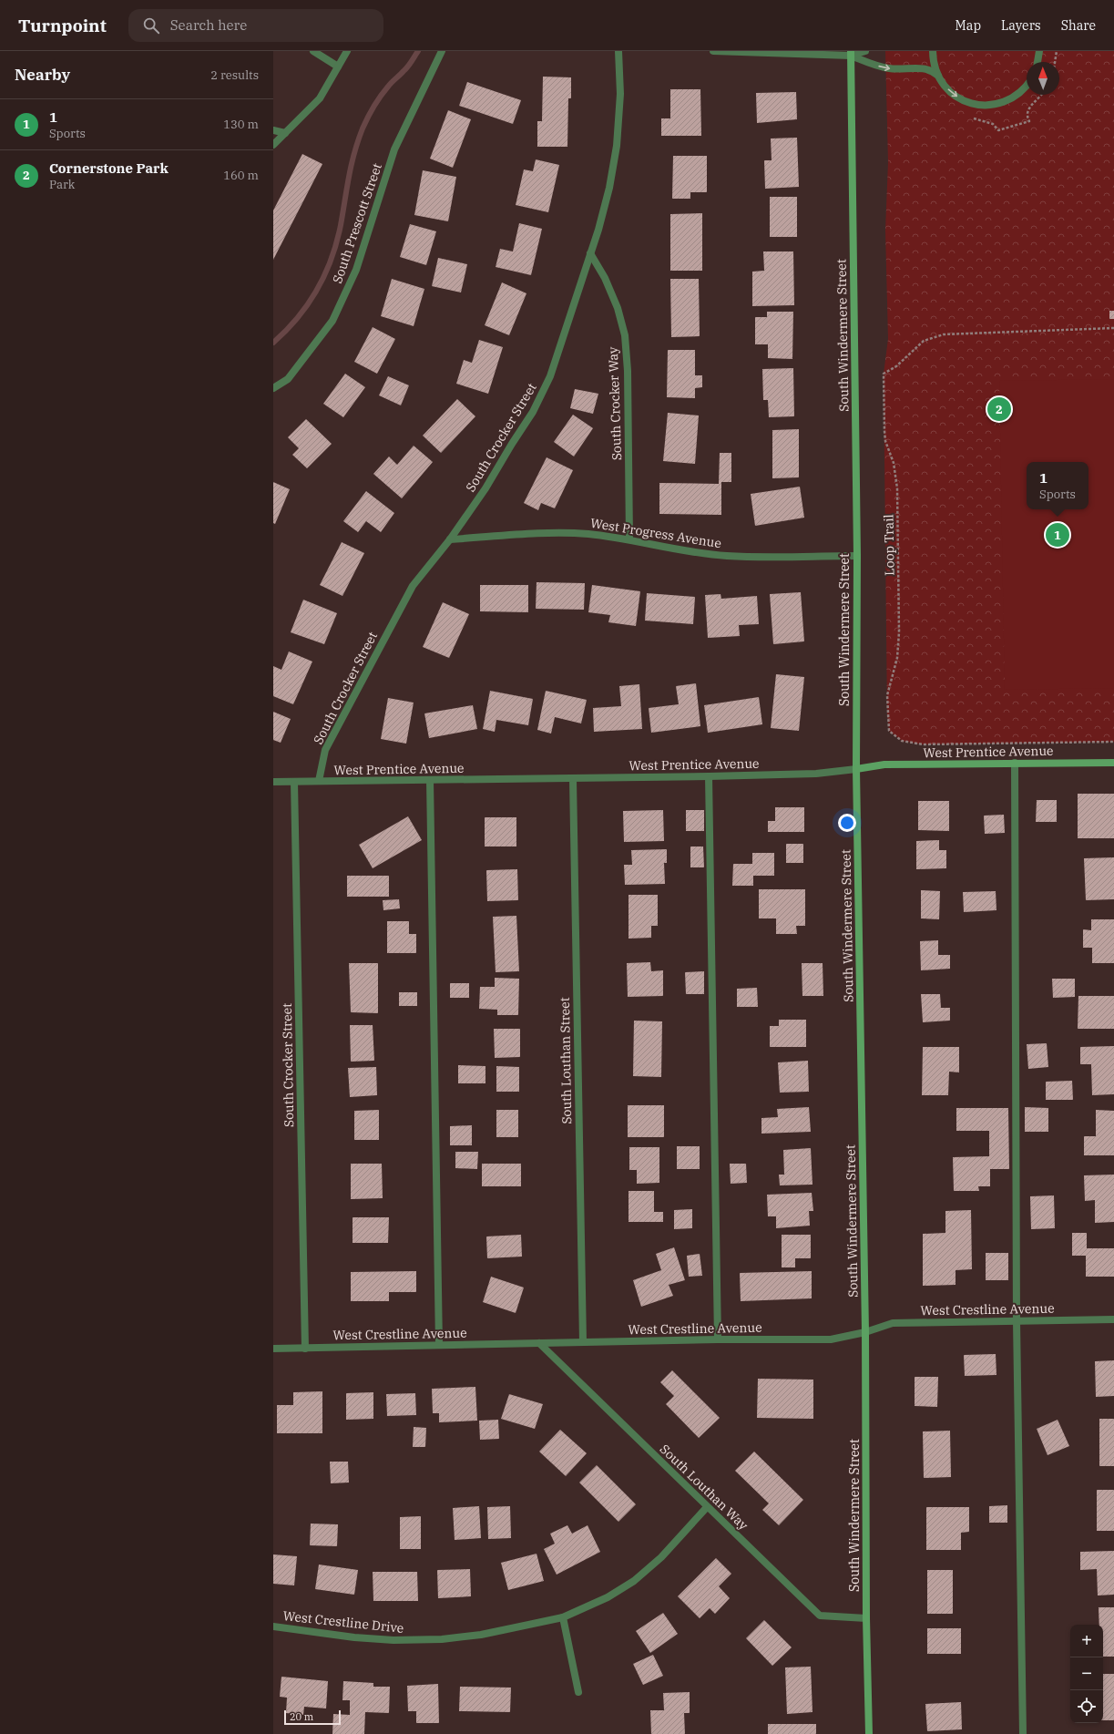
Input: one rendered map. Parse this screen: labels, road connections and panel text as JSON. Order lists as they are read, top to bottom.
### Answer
{
  "streets": {
    "street": [
      "South Prescott Street",
      "South Windermere Street",
      "South Crocker Way",
      "South Crocker Street",
      "West Progress Avenue",
      "West Prentice Avenue",
      "South Louthan Street",
      "West Crestline Avenue",
      "South Louthan Way",
      "West Crestline Drive"
    ],
    "path": ["Loop Trail"]
  },
  "crossings": [
    ["South Windermere Street", "West Progress Avenue"],
    ["South Windermere Street", "West Prentice Avenue"],
    ["South Windermere Street", "West Crestline Avenue"],
    ["South Windermere Street", "South Louthan Way"],
    ["South Crocker Way", "South Crocker Street"],
    ["South Crocker Way", "West Progress Avenue"],
    ["South Crocker Street", "West Progress Avenue"],
    ["South Crocker Street", "West Prentice Avenue"],
    ["South Crocker Street", "West Crestline Avenue"],
    ["West Prentice Avenue", "South Louthan Street"],
    ["South Louthan Street", "West Crestline Avenue"],
    ["West Crestline Avenue", "South Louthan Way"],
    ["South Louthan Way", "West Crestline Drive"]
  ],
  "scale_bar": "20 m",
  "north": "top",
  "page": {
    "header": "Turnpoint",
    "search": "Search here",
    "nav": ["Map", "Layers", "Share"],
    "heading": ["Nearby", "2 results"],
    "list": [
      {
        "mark": "1",
        "name": "1",
        "note": "Sports",
        "value": "130 m"
      },
      {
        "mark": "2",
        "name": "Cornerstone Park",
        "note": "Park",
        "value": "160 m"
      }
    ],
    "pins": ["2", "1"],
    "popup": ["1", "Sports"],
    "map_buttons": ["+", "−"],
    "scale": "20 m"
  }
}
